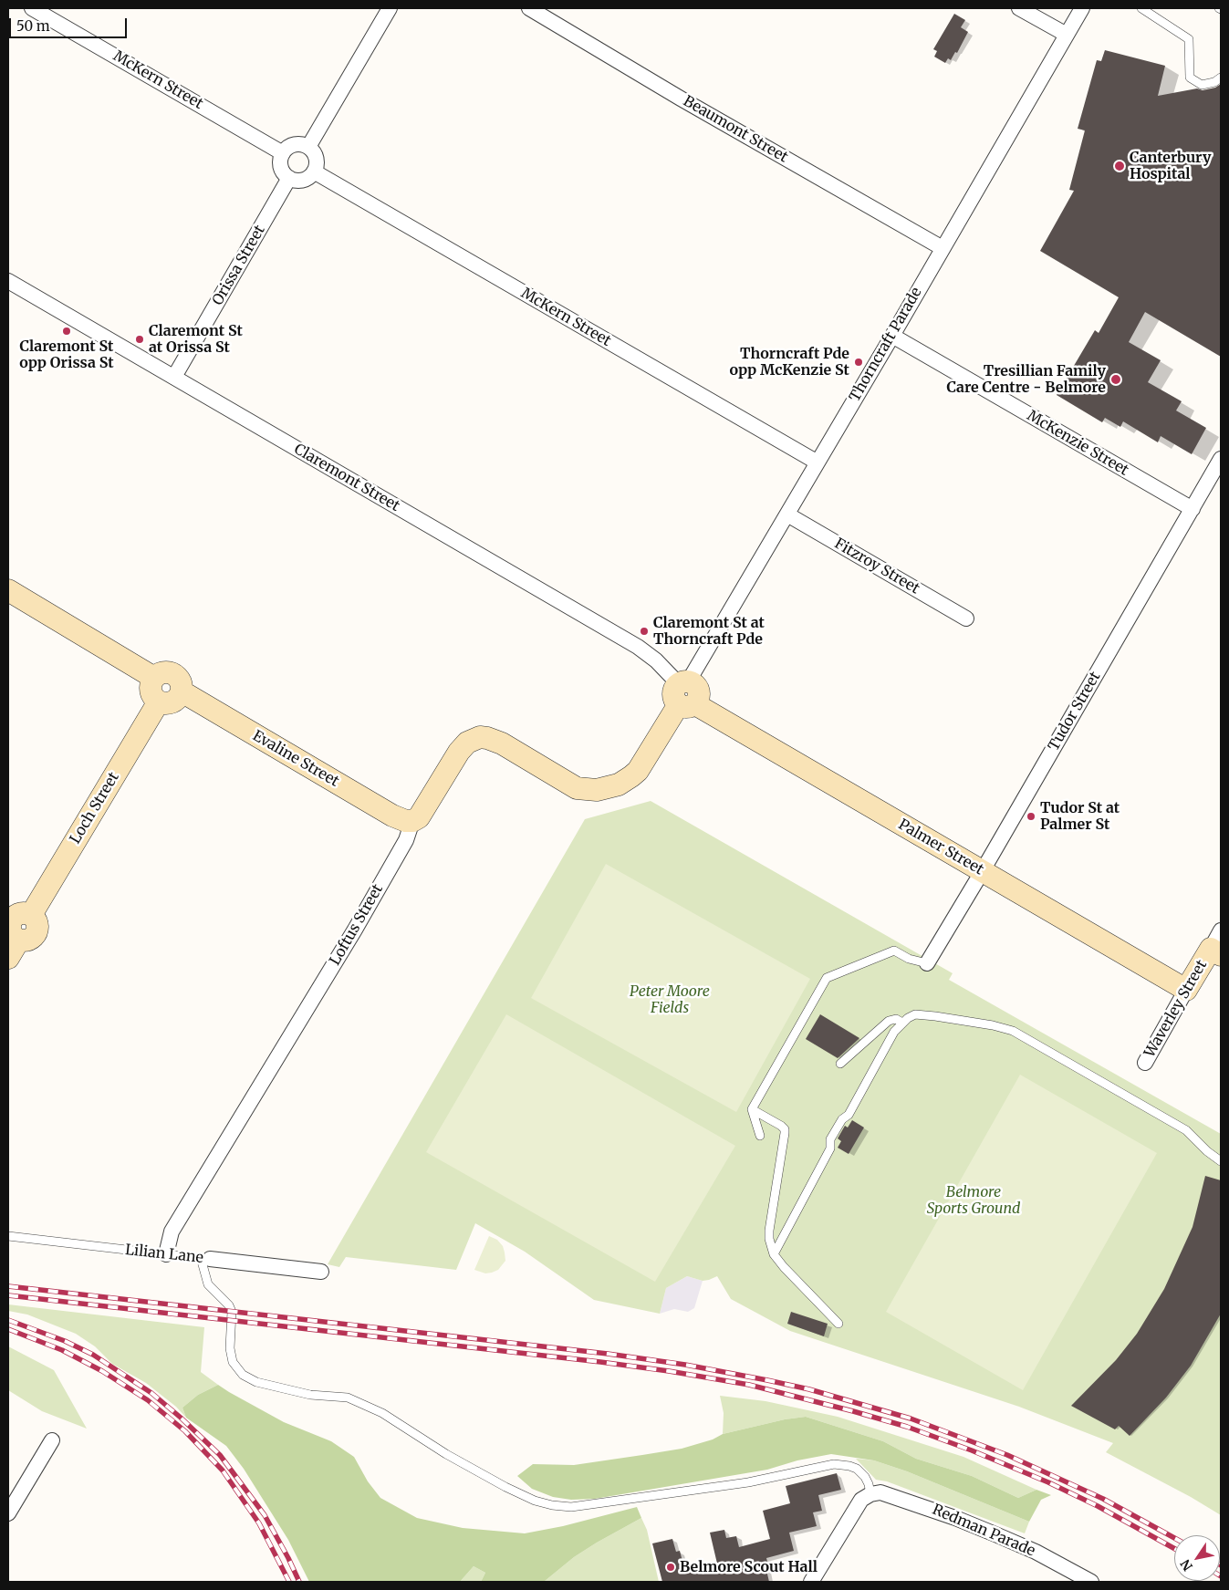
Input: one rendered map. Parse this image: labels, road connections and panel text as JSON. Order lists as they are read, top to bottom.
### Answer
{
  "streets": {
    "street": [
      "McKern Street",
      "Beaumont Street",
      "Orissa Street",
      "Thorncraft Parade",
      "McKenzie Street",
      "Claremont Street",
      "Fitzroy Street",
      "Tudor Street",
      "Evaline Street",
      "Loch Street",
      "Palmer Street",
      "Loftus Street",
      "Waverley Street",
      "Lilian Lane",
      "Redman Parade"
    ]
  },
  "crossings": [
    ["McKern Street", "Orissa Street"],
    ["McKern Street", "Thorncraft Parade"],
    ["Beaumont Street", "Thorncraft Parade"],
    ["Orissa Street", "Claremont Street"],
    ["Thorncraft Parade", "McKenzie Street"],
    ["Thorncraft Parade", "Claremont Street"],
    ["Thorncraft Parade", "Fitzroy Street"],
    ["McKenzie Street", "Tudor Street"],
    ["Tudor Street", "Palmer Street"],
    ["Evaline Street", "Loch Street"],
    ["Evaline Street", "Loftus Street"],
    ["Palmer Street", "Loftus Street"],
    ["Palmer Street", "Waverley Street"],
    ["Loftus Street", "Lilian Lane"]
  ],
  "parks": ["Peter Moore Fields", "Belmore Sports Ground"],
  "places": [
    "Canterbury Hospital",
    "Claremont St opp Orissa St",
    "Claremont St at Orissa St",
    "Thorncraft Pde opp McKenzie St",
    "Tresillian Family Care Centre - Belmore",
    "Claremont St at Thorncraft Pde",
    "Tudor St at Palmer St",
    "Belmore Scout Hall"
  ],
  "scale_bar": "50 m",
  "north": "bottom left"
}
